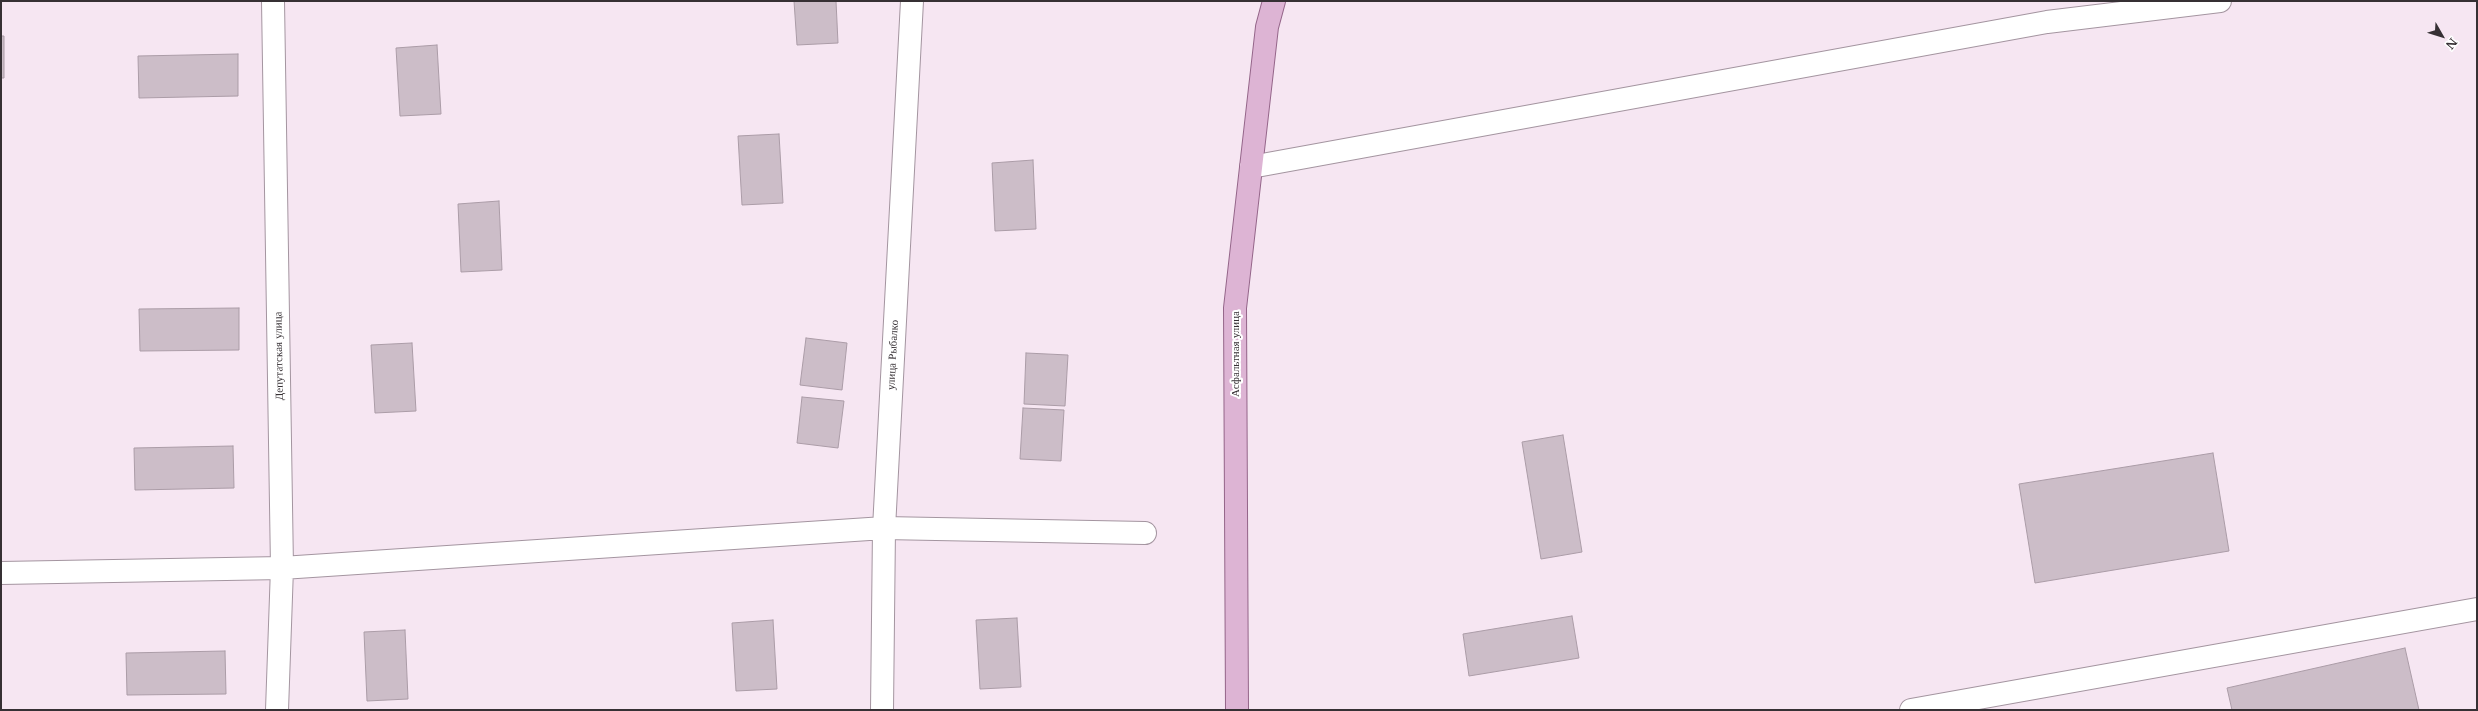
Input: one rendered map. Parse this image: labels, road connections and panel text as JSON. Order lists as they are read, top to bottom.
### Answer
{
  "streets": {
    "main road": ["Асфальтная улица"],
    "street": ["улица Рыбалко", "Депутатская улица"]
  },
  "north": "bottom right"
}
